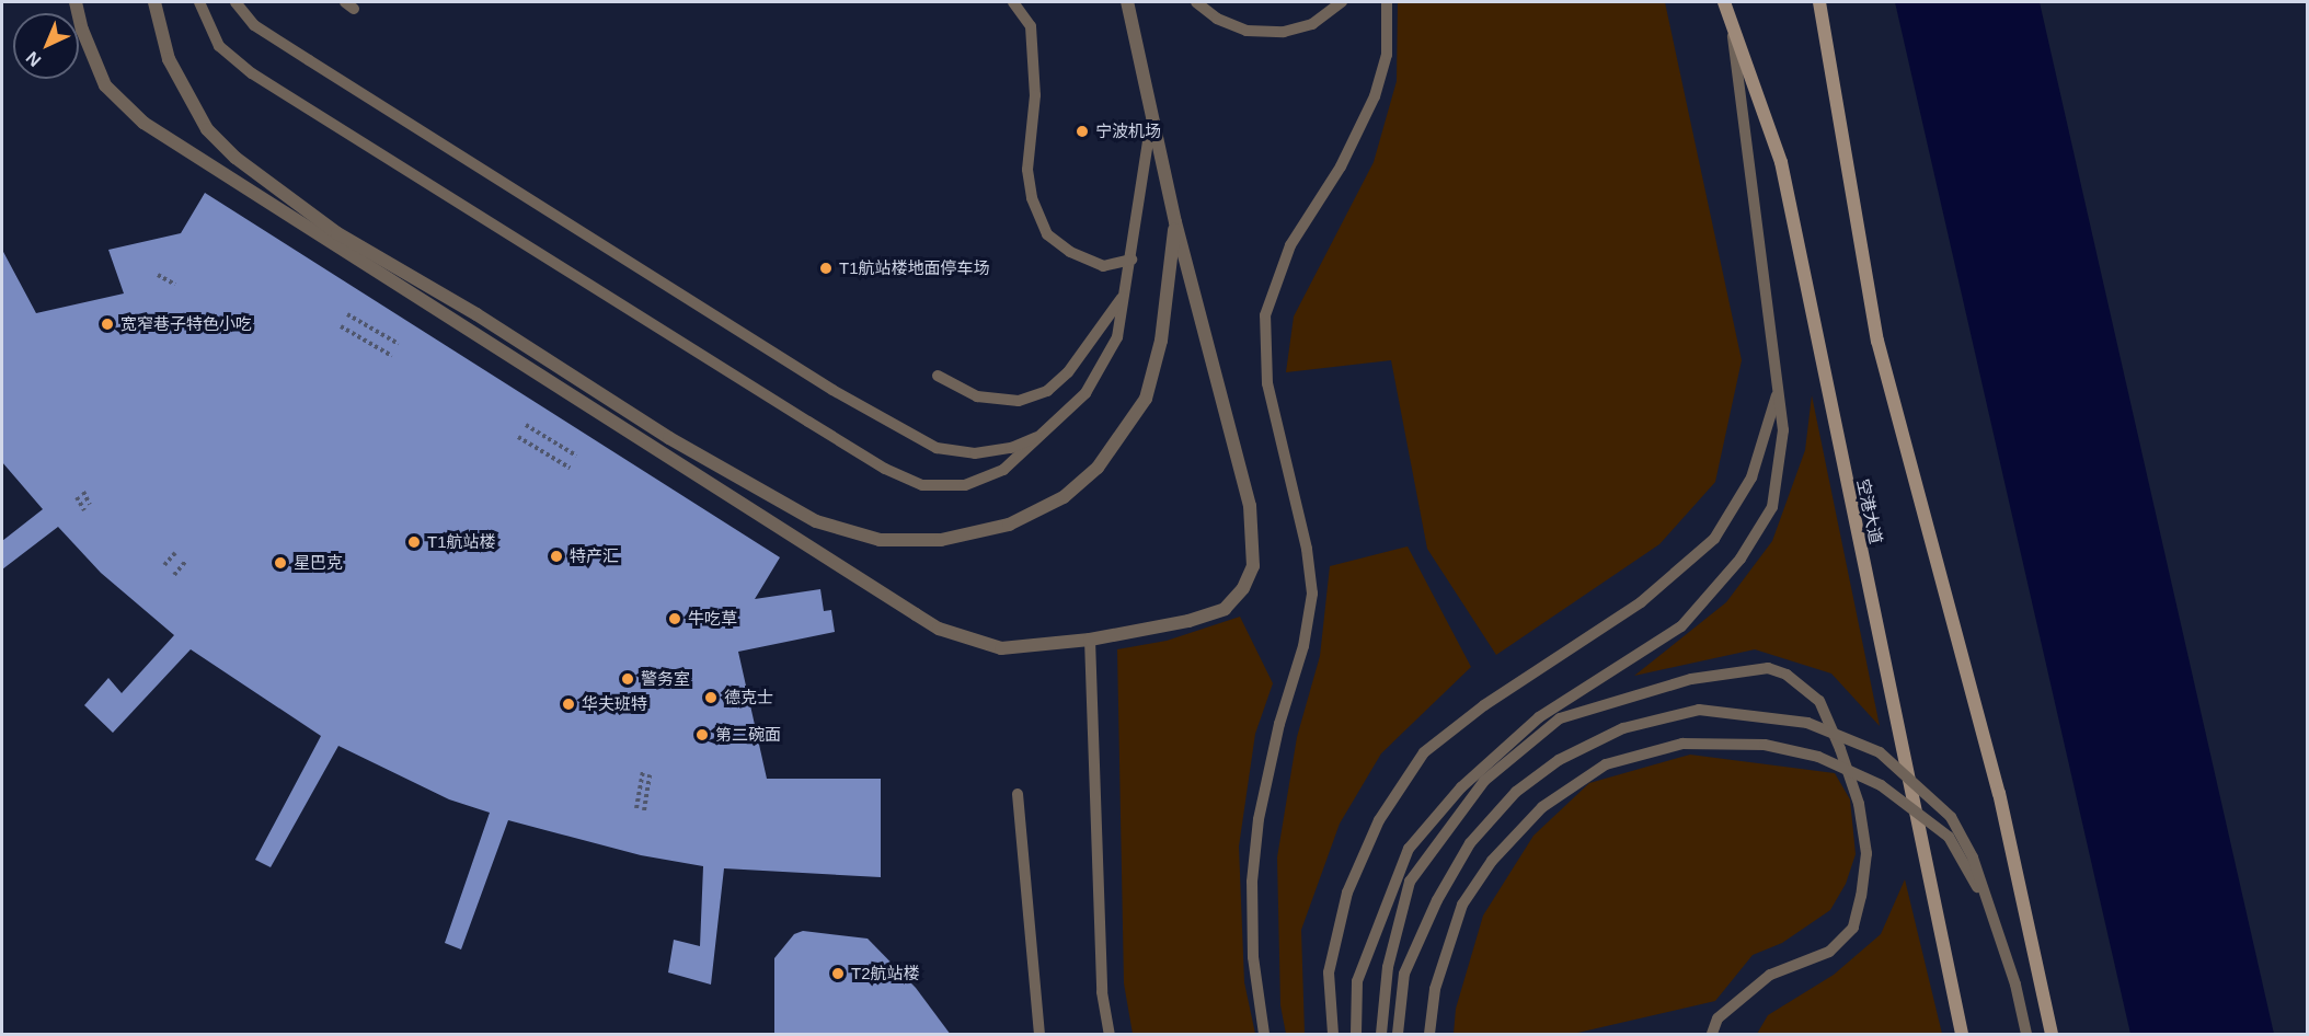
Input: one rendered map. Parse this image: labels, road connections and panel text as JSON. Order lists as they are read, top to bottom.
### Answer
{
  "streets": {
    "main road": ["空港大道"]
  },
  "places": [
    "宁波机场",
    "T1航站楼地面停车场",
    "宽窄巷子特色小吃",
    "T1航站楼",
    "特产汇",
    "星巴克",
    "牛吃草",
    "警务室",
    "德克士",
    "华夫班特",
    "第二碗面",
    "T2航站楼"
  ],
  "north": "bottom left"
}
